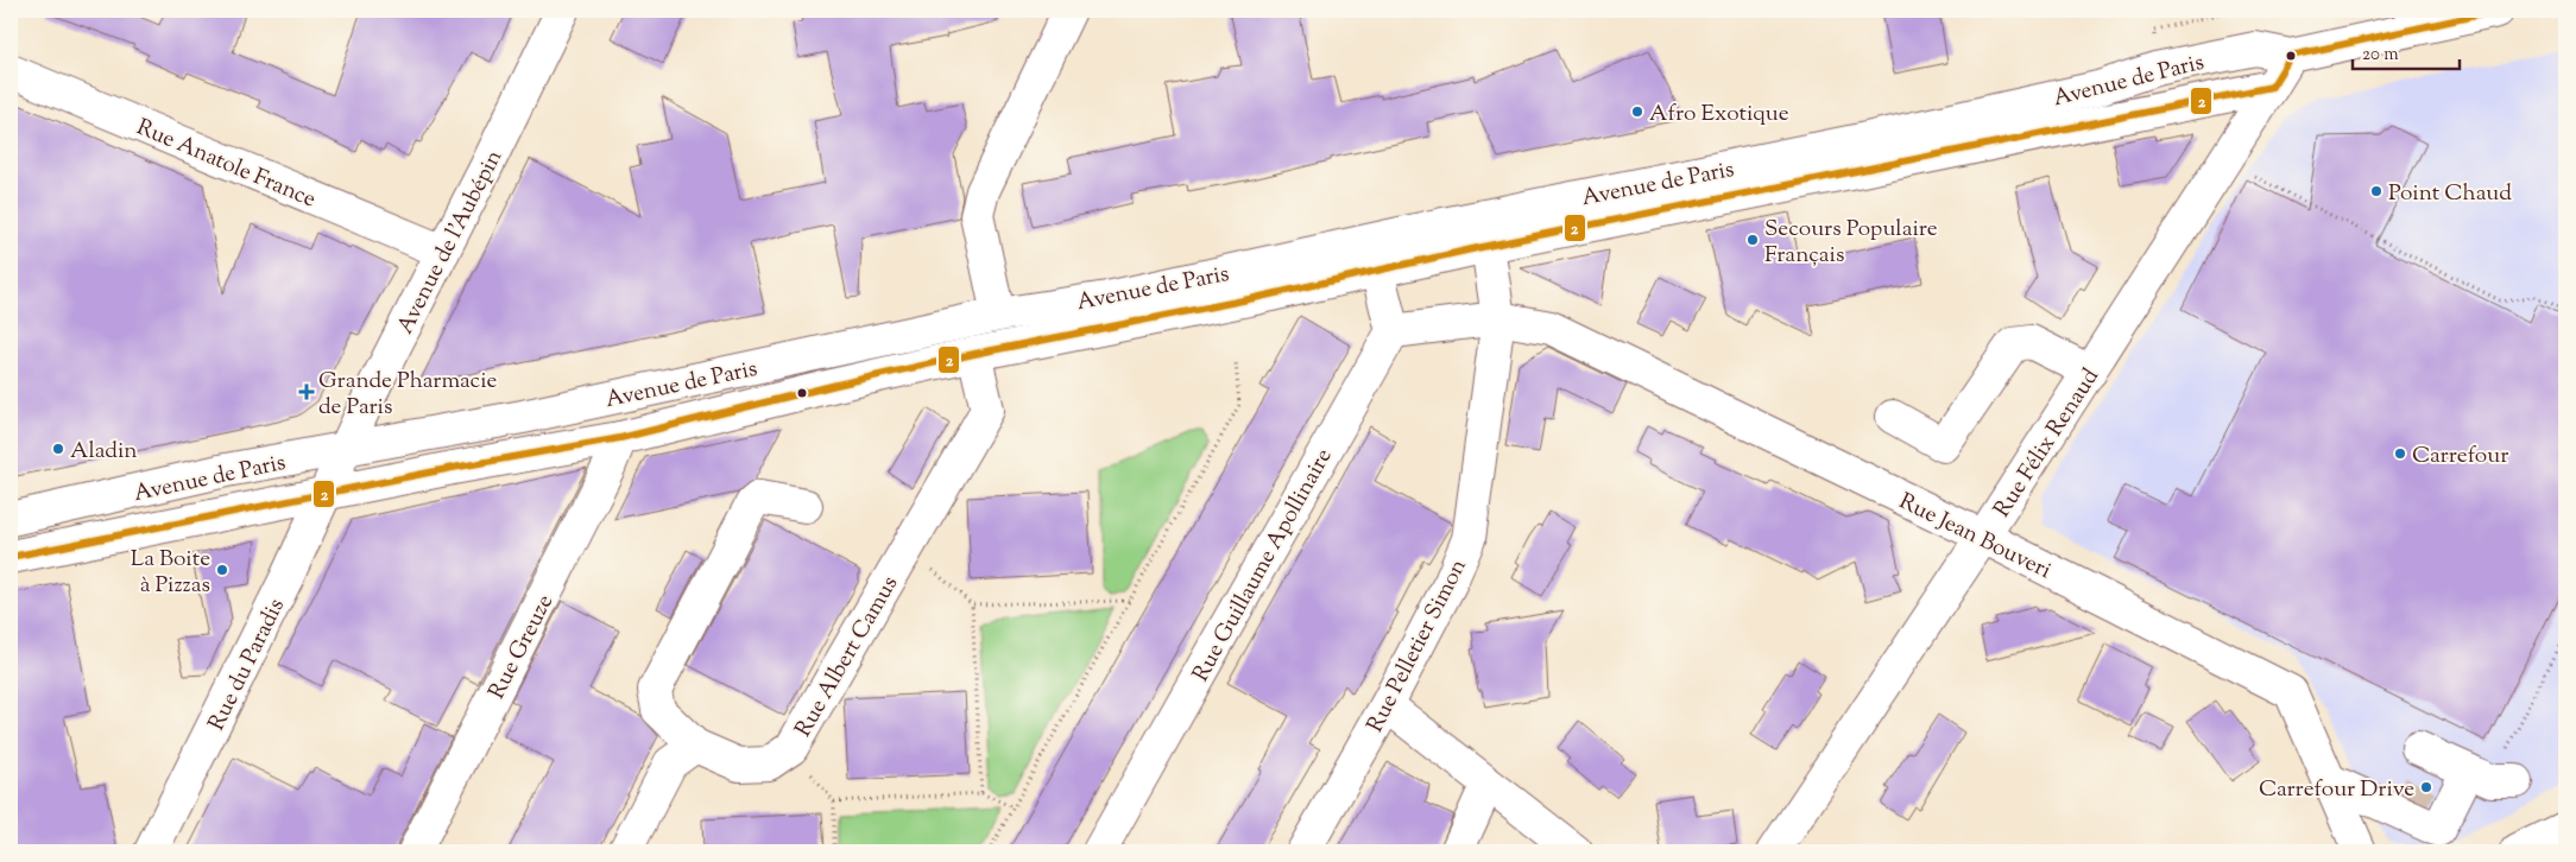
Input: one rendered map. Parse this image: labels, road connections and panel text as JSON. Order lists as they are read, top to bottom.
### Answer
{
  "streets": {
    "street": [
      "Avenue de Paris",
      "Rue Anatole France",
      "Avenue de l'Aubépin",
      "Rue Félix Renaud",
      "Rue Jean Bouveri",
      "Rue Guillaume Apollinaire",
      "Rue Pelletier Simon",
      "Rue Greuze",
      "Rue Albert Camus",
      "Rue du Paradis"
    ]
  },
  "crossings": [
    ["Avenue de Paris", "Avenue de l'Aubépin"],
    ["Avenue de Paris", "Rue Félix Renaud"],
    ["Avenue de Paris", "Rue Pelletier Simon"],
    ["Avenue de Paris", "Rue Greuze"],
    ["Avenue de Paris", "Rue Albert Camus"],
    ["Avenue de Paris", "Rue du Paradis"],
    ["Rue Anatole France", "Avenue de l'Aubépin"],
    ["Avenue de l'Aubépin", "Rue du Paradis"],
    ["Rue Félix Renaud", "Rue Jean Bouveri"],
    ["Rue Jean Bouveri", "Rue Guillaume Apollinaire"],
    ["Rue Jean Bouveri", "Rue Pelletier Simon"]
  ],
  "places": {
    "other": [
      "Afro Exotique",
      "Point Chaud",
      "Secours Populaire Français",
      "Aladin",
      "Carrefour",
      "La Boite à Pizzas",
      "Carrefour Drive"
    ],
    "health": ["Grande Pharmacie de Paris"]
  },
  "lines": ["transit line 2"],
  "scale_bar": "20 m"
}
